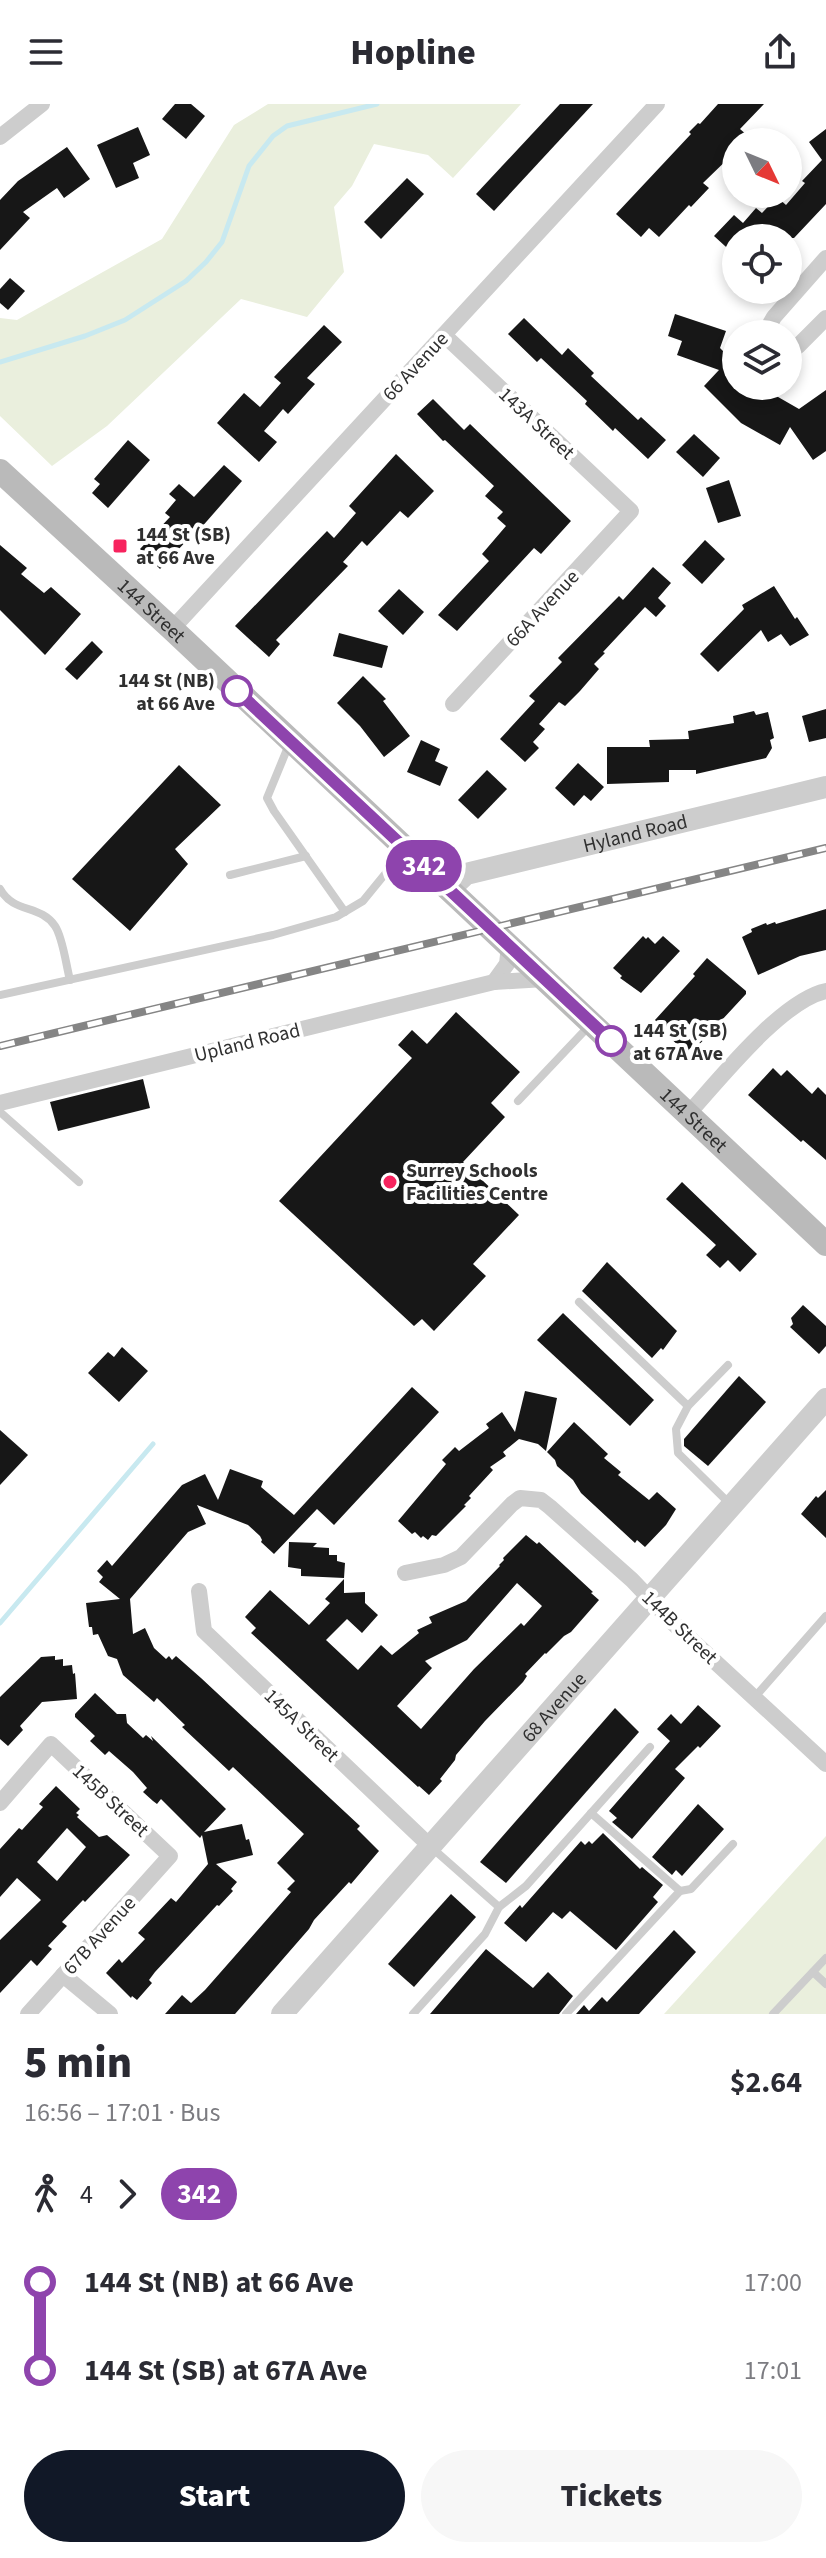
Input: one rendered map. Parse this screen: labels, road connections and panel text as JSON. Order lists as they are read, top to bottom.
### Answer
{
  "streets": {
    "main road": ["144 Street"],
    "street": [
      "66 Avenue",
      "143A Street",
      "66A Avenue",
      "Hyland Road",
      "Upland Road",
      "144B Street",
      "68 Avenue",
      "145A Street",
      "145B Street",
      "67B Avenue"
    ]
  },
  "crossings": [
    ["66 Avenue", "143A Street"],
    ["66 Avenue", "144 Street"],
    ["143A Street", "66A Avenue"],
    ["144 Street", "Hyland Road"],
    ["144 Street", "Upland Road"],
    ["144B Street", "68 Avenue"],
    ["68 Avenue", "145A Street"],
    ["145B Street", "67B Avenue"]
  ],
  "places": {
    "transit": ["144 St (SB) at 66 Ave"],
    "other": ["144 St (NB) at 66 Ave", "144 St (SB) at 67A Ave", "Surrey Schools Facilities Centre"]
  },
  "lines": ["bus line 342"],
  "north": "bottom right",
  "page": {
    "header": "Hopline",
    "on_map": "342",
    "heading": ["5 min", "16:56 – 17:01 · Bus", "$2.64"],
    "legs": ["4", "342"],
    "list": [
      {
        "name": "144 St (NB) at 66 Ave",
        "value": "17:00"
      },
      {
        "name": "144 St (SB) at 67A Ave",
        "value": "17:01"
      }
    ],
    "buttons": ["Start", "Tickets"]
  }
}
